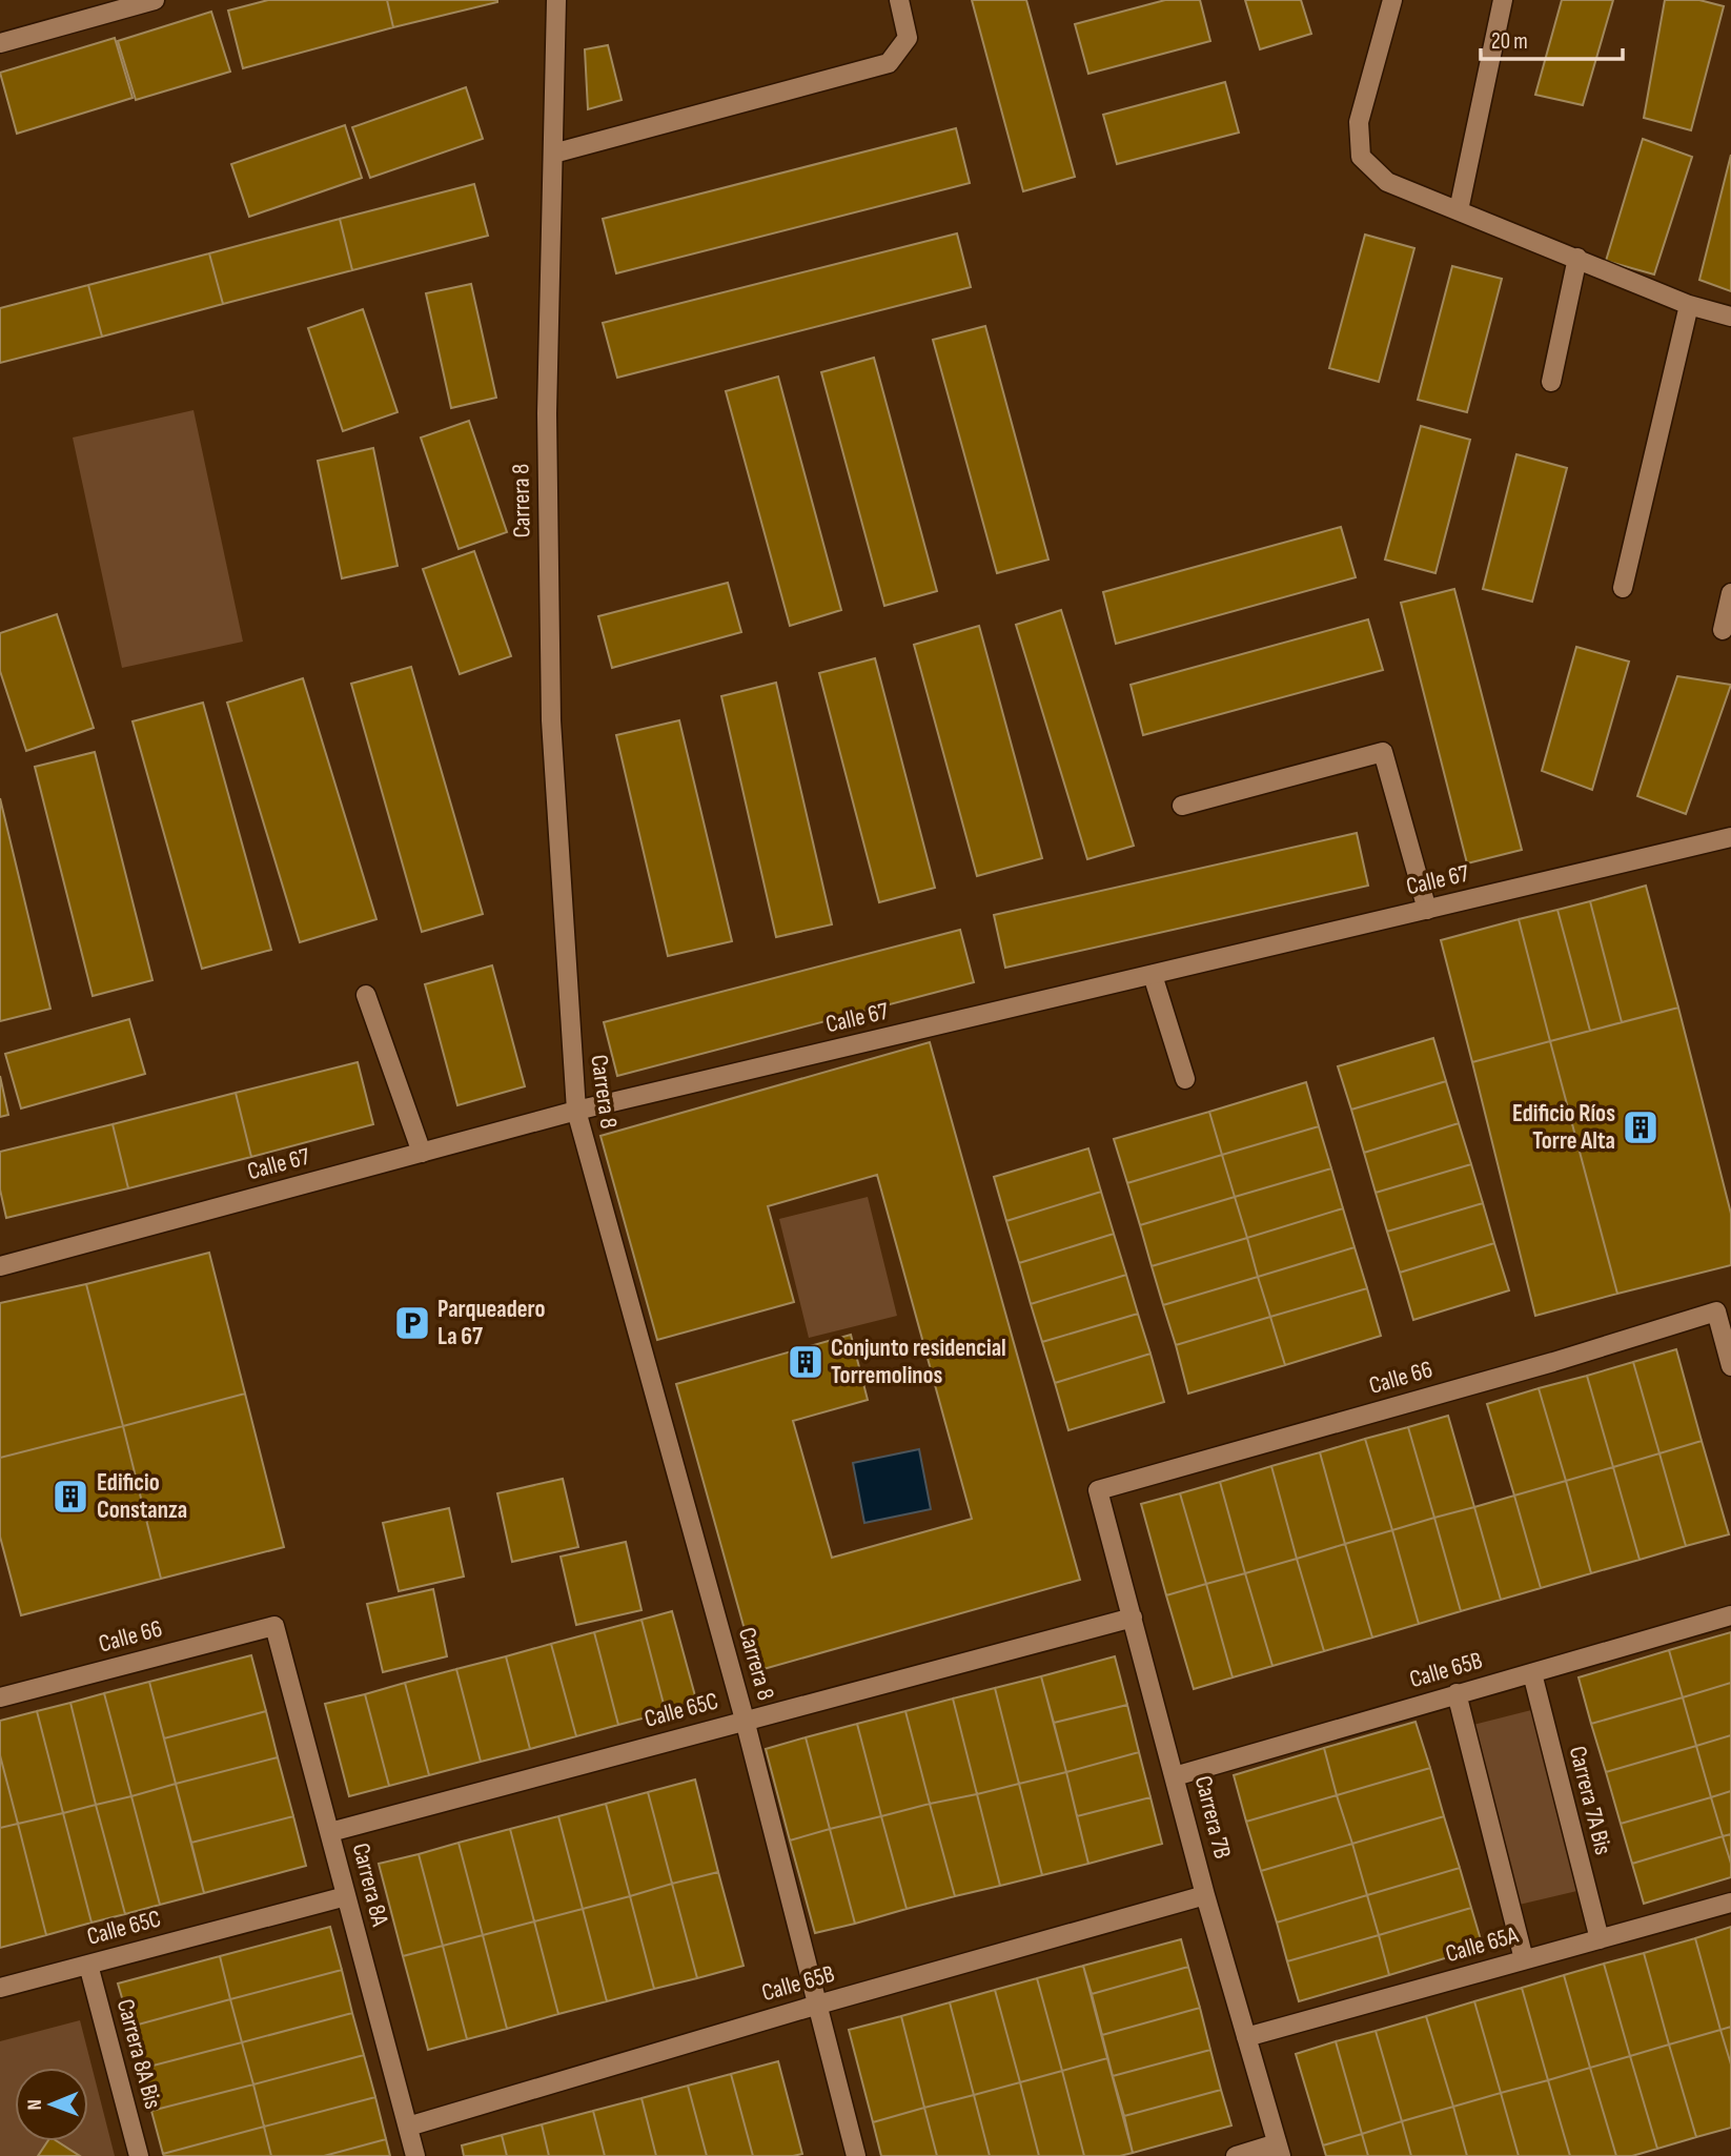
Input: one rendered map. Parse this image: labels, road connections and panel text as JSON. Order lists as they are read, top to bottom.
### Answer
{
  "streets": {
    "street": [
      "Carrera 8",
      "Calle 67",
      "Calle 66",
      "Calle 65B",
      "Calle 65C",
      "Carrera 7A Bis",
      "Carrera 7B",
      "Carrera 8A",
      "Calle 65A",
      "Carrera 8A Bis"
    ]
  },
  "crossings": [
    ["Carrera 8", "Calle 67"],
    ["Carrera 8", "Calle 65B"],
    ["Carrera 8", "Calle 65C"],
    ["Calle 66", "Carrera 7B"],
    ["Calle 66", "Carrera 8A"],
    ["Calle 65B", "Carrera 7A Bis"],
    ["Calle 65B", "Carrera 7B"],
    ["Calle 65B", "Carrera 8A"],
    ["Calle 65C", "Carrera 7B"],
    ["Calle 65C", "Carrera 8A"],
    ["Calle 65C", "Carrera 8A Bis"],
    ["Carrera 7A Bis", "Calle 65A"],
    ["Carrera 7B", "Calle 65A"]
  ],
  "places": {
    "building": ["Edificio Ríos Torre Alta", "Conjunto residencial Torremolinos", "Edificio Constanza"],
    "parking": ["Parqueadero La 67"]
  },
  "scale_bar": "20 m",
  "north": "left"
}
